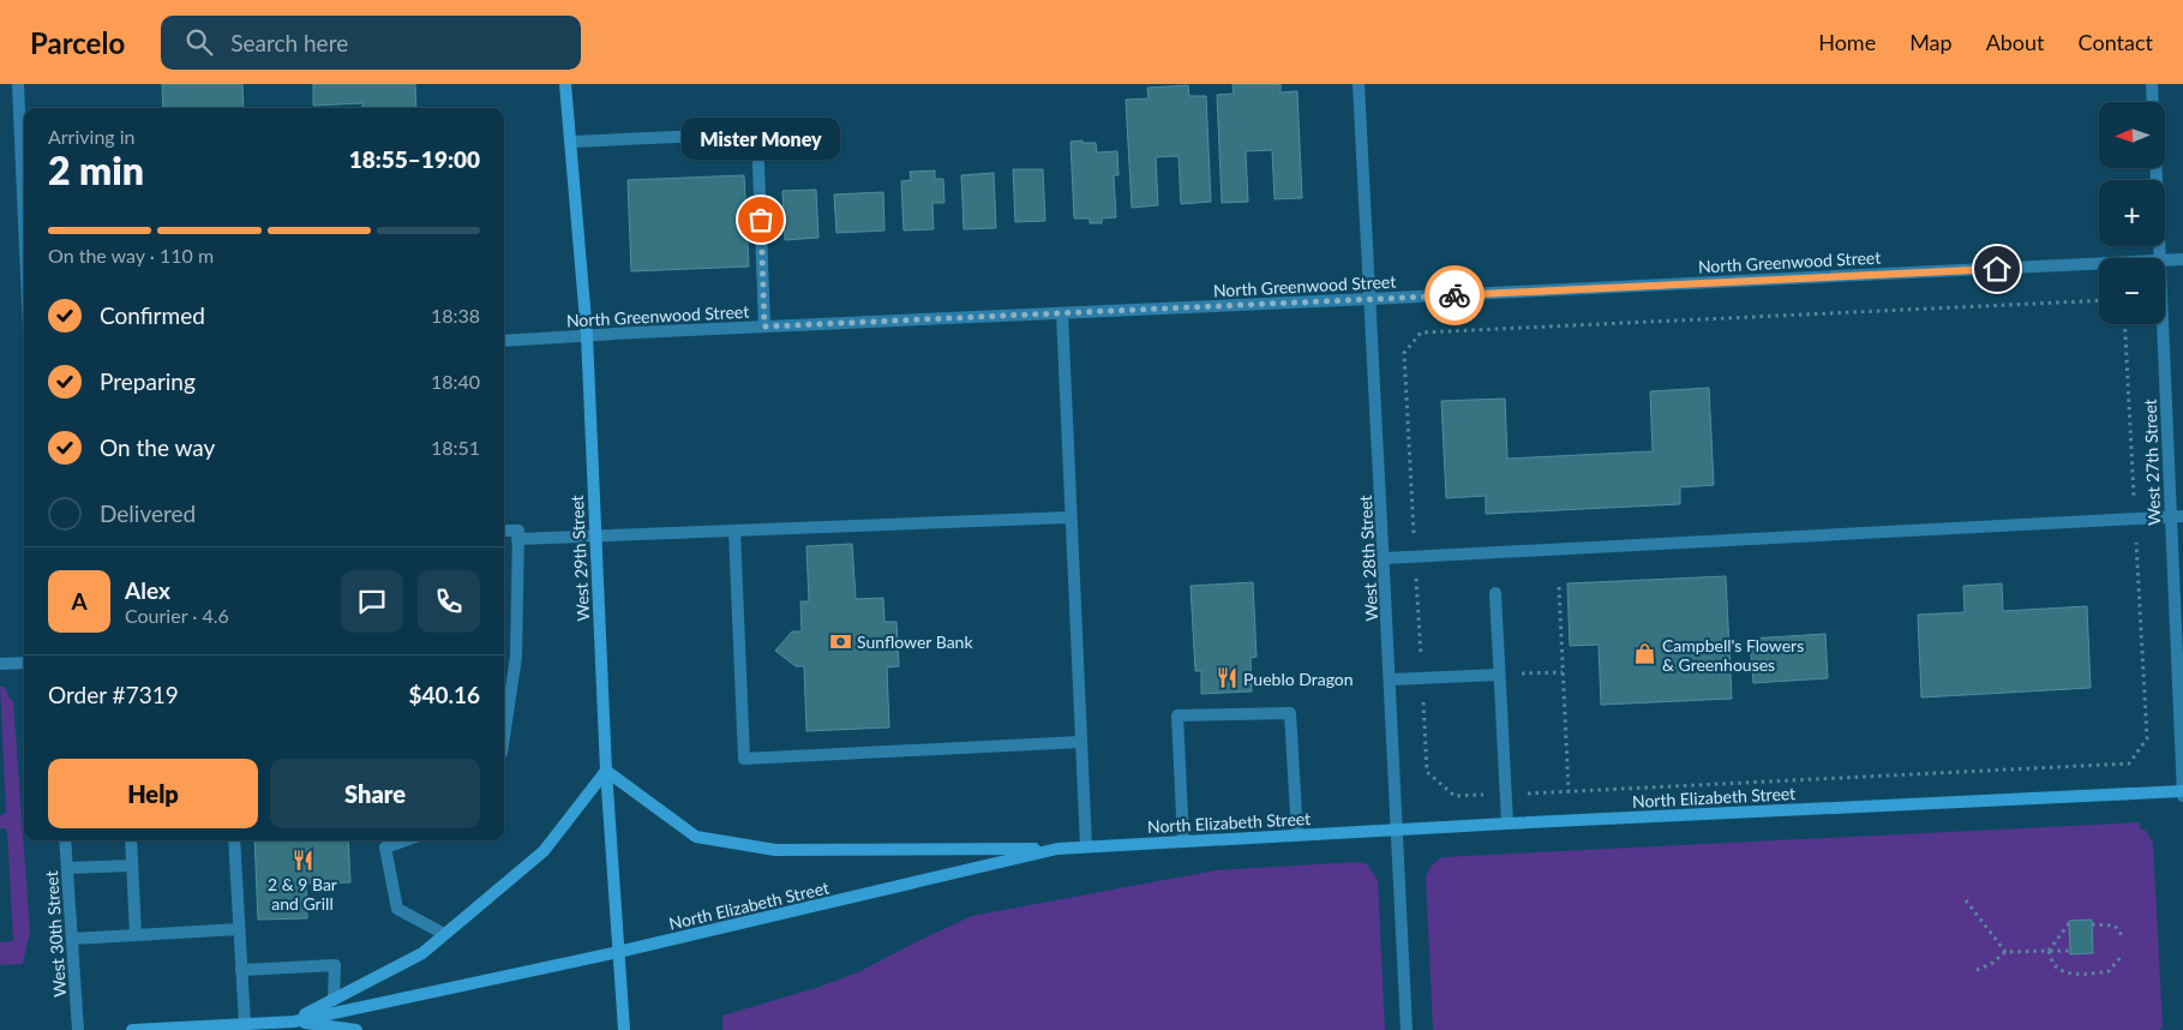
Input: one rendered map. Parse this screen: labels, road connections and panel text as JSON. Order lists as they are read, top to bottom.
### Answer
{
  "streets": {
    "main road": ["West 29th Street", "North Elizabeth Street"],
    "street": [
      "North Greenwood Street",
      "West 27th Street",
      "West 28th Street",
      "West 30th Street"
    ]
  },
  "crossings": [
    ["North Greenwood Street", "West 29th Street"],
    ["North Greenwood Street", "West 28th Street"],
    ["West 27th Street", "North Elizabeth Street"],
    ["West 29th Street", "North Elizabeth Street"],
    ["West 28th Street", "North Elizabeth Street"]
  ],
  "places": {
    "other": ["Mister Money"],
    "bank": ["Sunflower Bank"],
    "shop": ["Campbell's Flowers & Greenhouses"],
    "restaurant": ["Pueblo Dragon", "2 & 9 Bar and Grill"]
  },
  "north": "left",
  "page": {
    "header": "Parcelo",
    "search": "Search here",
    "nav": [
      "Home",
      "Map",
      "About",
      "Contact"
    ],
    "map_buttons": ["+", "−"],
    "heading": ["2 min", "Arriving in", "18:55–19:00"],
    "panel": [
      "Alex",
      "Courier · 4.6",
      "Order #7319",
      "$40.16"
    ],
    "bubble": "Mister Money",
    "bar": "On the way · 110 m",
    "list": [
      ["Confirmed", "18:38"],
      ["Preparing", "18:40"],
      ["On the way", "18:51"],
      "Delivered"
    ],
    "round": "A",
    "buttons": ["Help", "Share"]
  }
}
